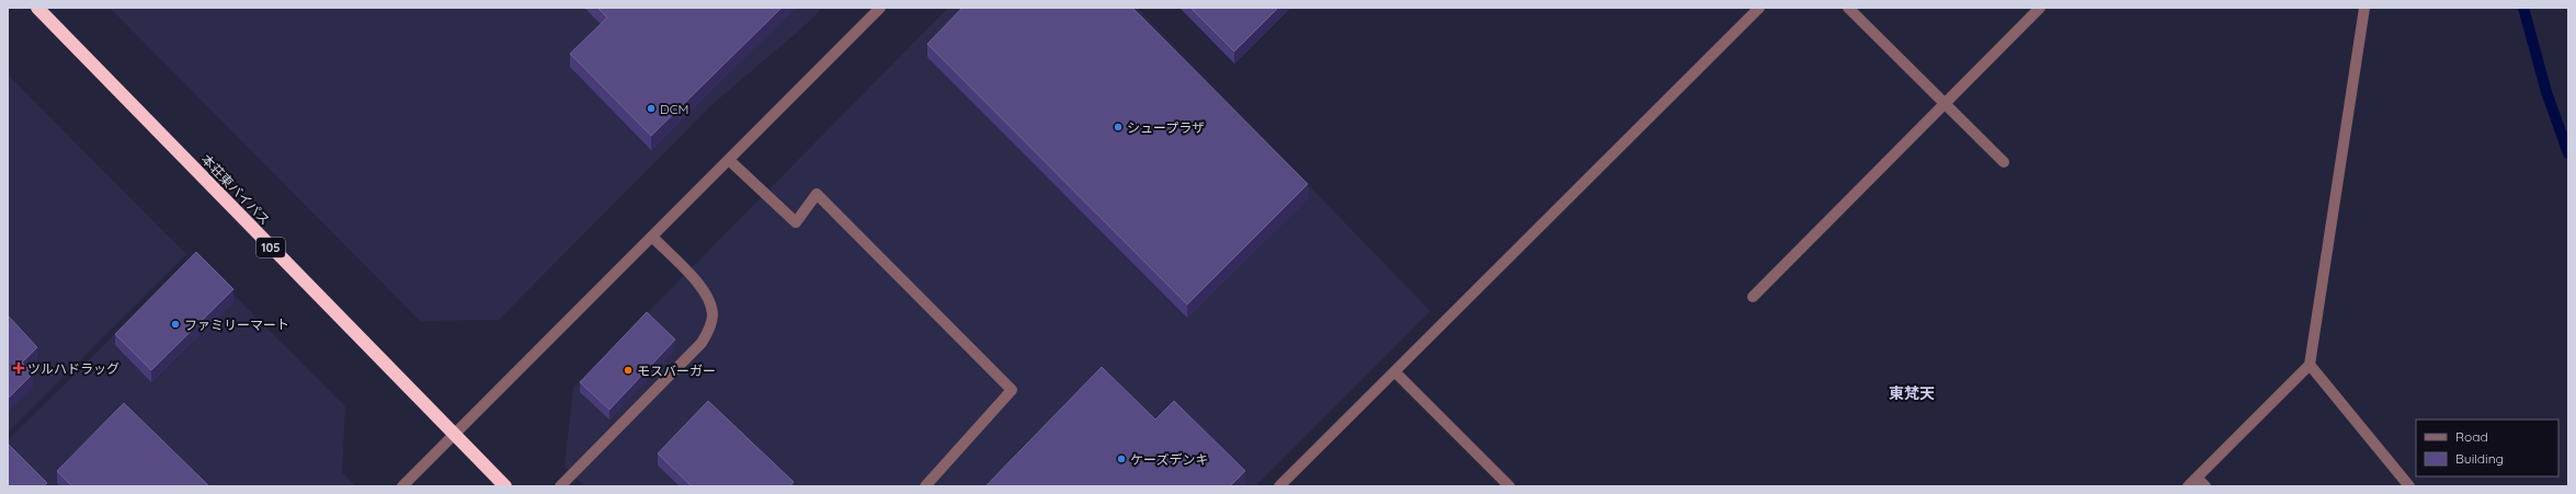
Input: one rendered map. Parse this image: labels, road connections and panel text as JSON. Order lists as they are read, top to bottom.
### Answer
{
  "streets": {
    "highway": ["本荘東バイパス", "105"]
  },
  "districts": ["東梵天"],
  "places": {
    "other": [
      "DCM",
      "シュープラザ",
      "ファミリーマート",
      "モスバーガー",
      "ケーズデンキ"
    ],
    "health": ["ツルハドラッグ"]
  },
  "legend": ["Road", "Building"]
}
